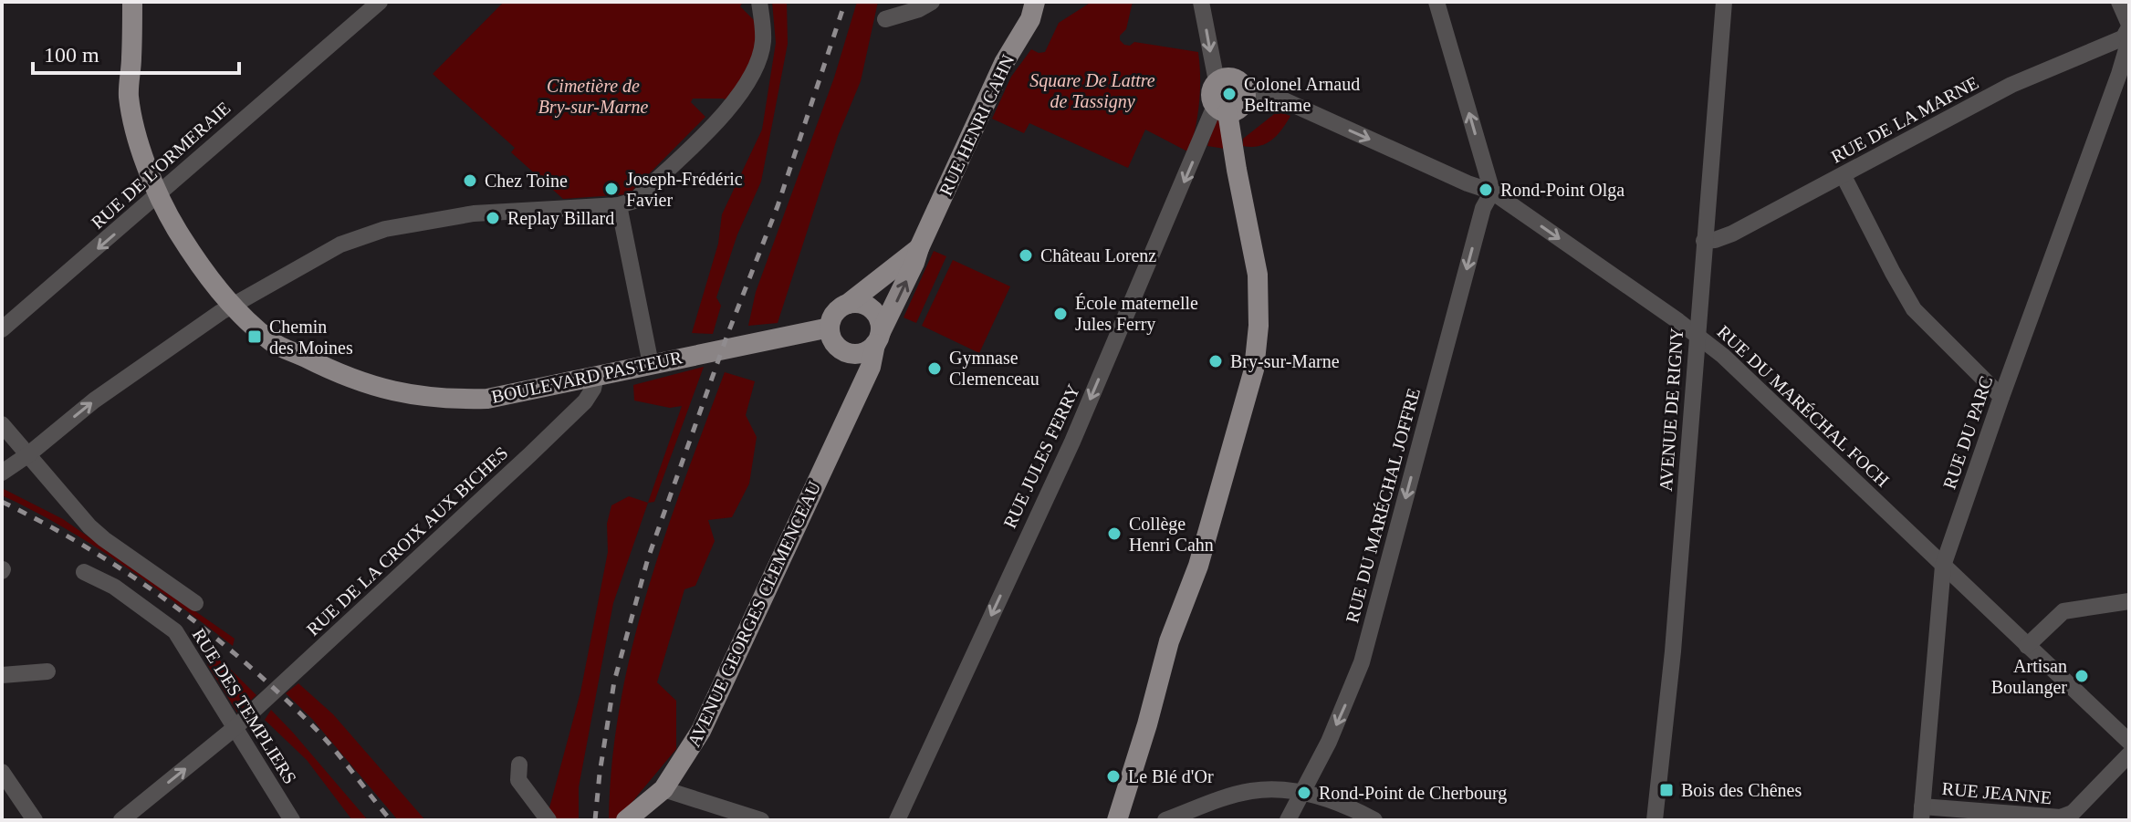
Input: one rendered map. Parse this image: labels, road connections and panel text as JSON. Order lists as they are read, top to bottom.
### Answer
{
  "streets": {
    "main road": ["RUE HENRI CAHN", "BOULEVARD PASTEUR", "AVENUE GEORGES CLEMENCEAU"],
    "street": [
      "RUE DE LA MARNE",
      "RUE DE L'ORMERAIE",
      "RUE DU MARÉCHAL FOCH",
      "AVENUE DE RIGNY",
      "RUE DU PARC",
      "RUE JULES FERRY",
      "RUE DU MARÉCHAL JOFFRE",
      "RUE DE LA CROIX AUX BICHES",
      "RUE DES TEMPLIERS",
      "RUE JEANNE"
    ]
  },
  "crossings": [
    ["RUE DE LA MARNE", "AVENUE DE RIGNY"],
    ["RUE DE LA MARNE", "RUE DU PARC"],
    ["RUE HENRI CAHN", "AVENUE GEORGES CLEMENCEAU"],
    ["RUE DE L'ORMERAIE", "BOULEVARD PASTEUR"],
    ["BOULEVARD PASTEUR", "RUE DE LA CROIX AUX BICHES"],
    ["BOULEVARD PASTEUR", "AVENUE GEORGES CLEMENCEAU"],
    ["RUE DU MARÉCHAL FOCH", "AVENUE DE RIGNY"],
    ["RUE DU MARÉCHAL FOCH", "RUE DU PARC"],
    ["RUE DU MARÉCHAL FOCH", "RUE JULES FERRY"],
    ["RUE DU MARÉCHAL FOCH", "RUE DU MARÉCHAL JOFFRE"],
    ["RUE DU PARC", "RUE JEANNE"],
    ["RUE DE LA CROIX AUX BICHES", "RUE DES TEMPLIERS"]
  ],
  "one_way": ["RUE DU MARÉCHAL FOCH", "RUE JULES FERRY", "RUE DU MARÉCHAL JOFFRE"],
  "parks": ["Square De Lattre de Tassigny", "Cimetière de Bry-sur-Marne"],
  "places": {
    "other": [
      "Colonel Arnaud Beltrame",
      "Chez Toine",
      "Joseph-Frédéric Favier",
      "Rond-Point Olga",
      "Replay Billard",
      "Château Lorenz",
      "École maternelle Jules Ferry",
      "Bry-sur-Marne",
      "Gymnase Clemenceau",
      "Collège Henri Cahn",
      "Artisan Boulanger",
      "Le Blé d'Or",
      "Rond-Point de Cherbourg"
    ],
    "transit": ["Chemin des Moines", "Bois des Chênes"]
  },
  "scale_bar": "100 m"
}
